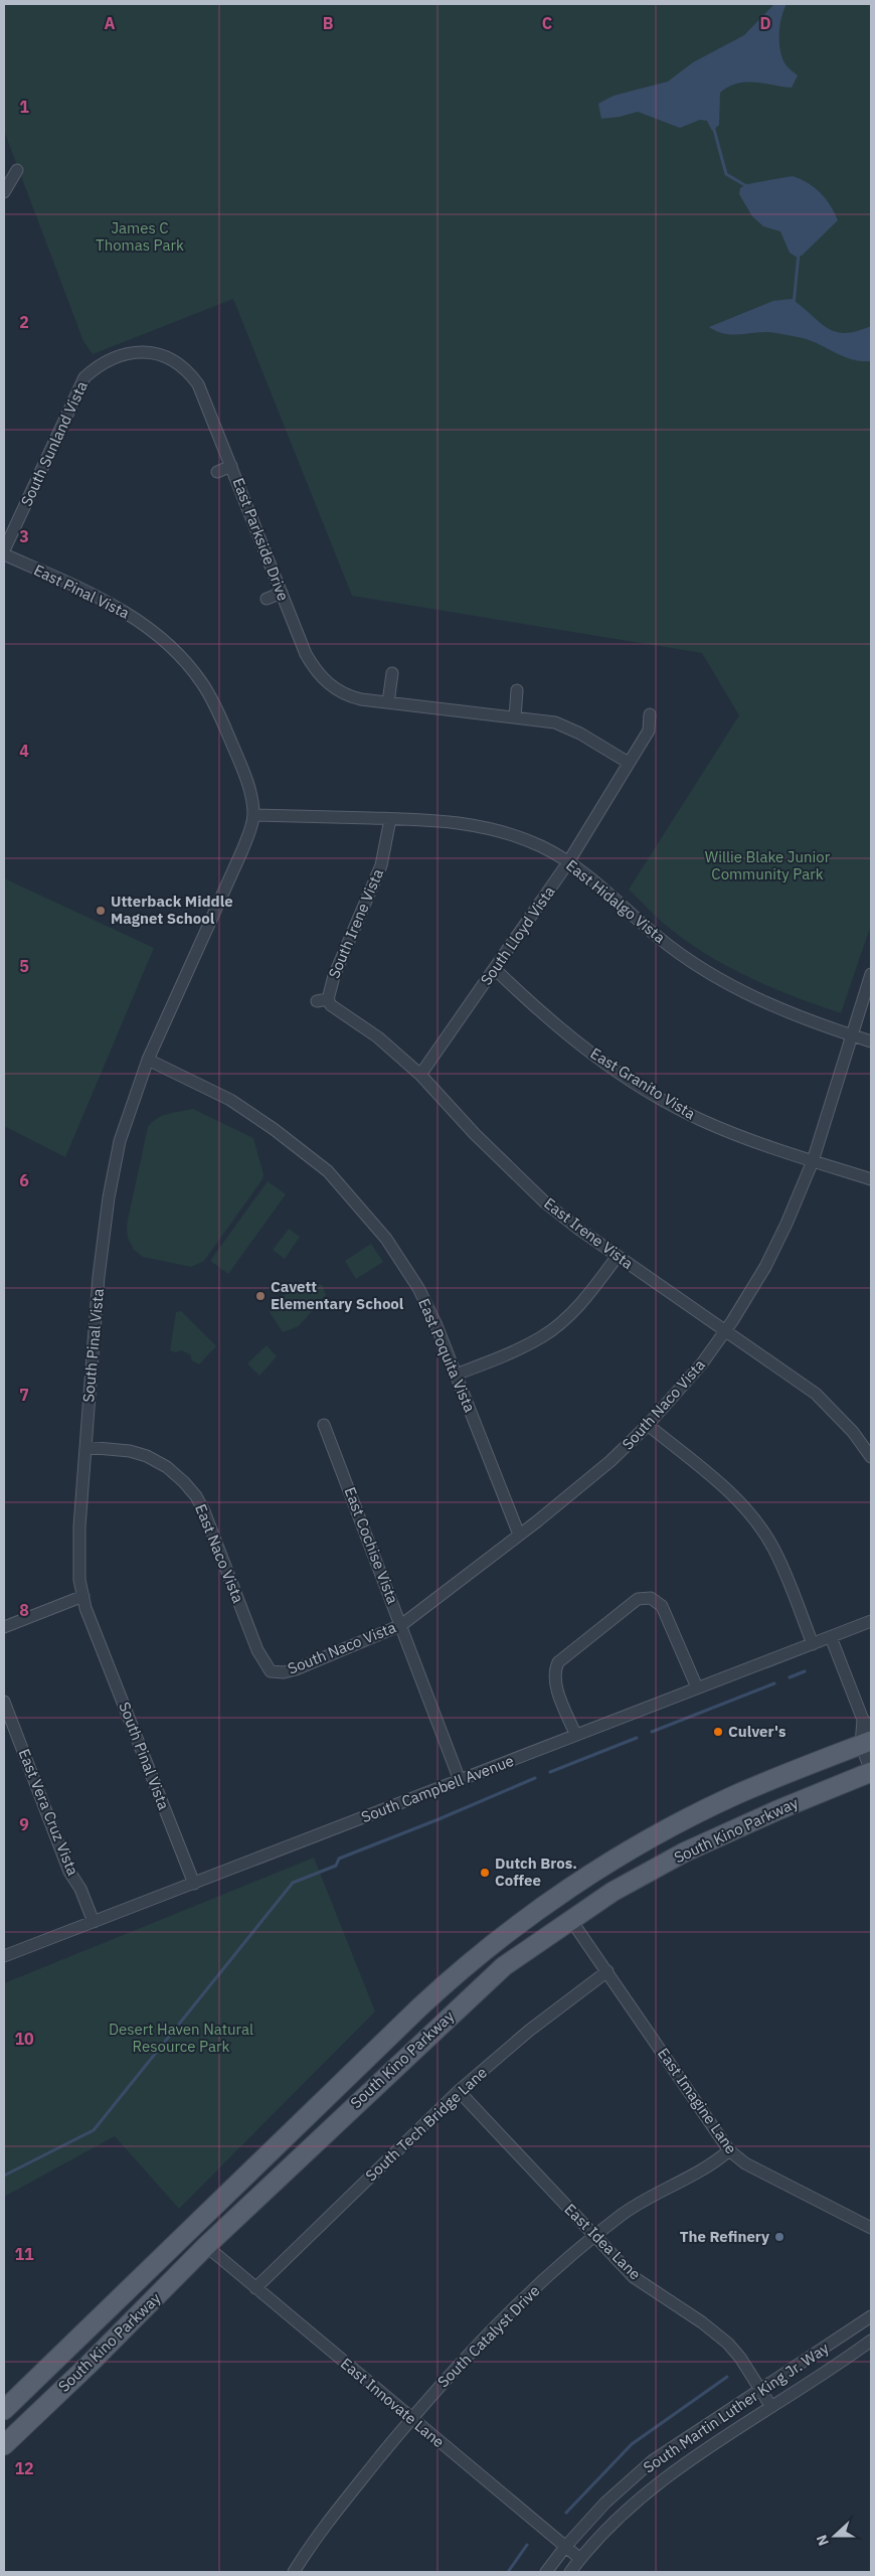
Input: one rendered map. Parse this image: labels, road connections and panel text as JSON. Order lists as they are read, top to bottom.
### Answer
{
  "streets": {
    "main road": ["South Kino Parkway"],
    "street": [
      "South Sunland Vista",
      "East Parkside Drive",
      "East Pinal Vista",
      "East Hidalgo Vista",
      "South Irene Vista",
      "South Lloyd Vista",
      "East Granito Vista",
      "East Irene Vista",
      "South Pinal Vista",
      "East Poquita Vista",
      "South Naco Vista",
      "East Cochise Vista",
      "East Naco Vista",
      "South Campbell Avenue",
      "East Vera Cruz Vista",
      "East Imagine Lane",
      "South Tech Bridge Lane",
      "East Idea Lane",
      "South Catalyst Drive",
      "East Innovate Lane",
      "South Martin Luther King Jr. Way"
    ]
  },
  "crossings": [
    ["South Sunland Vista", "East Parkside Drive"],
    ["East Parkside Drive", "South Lloyd Vista"],
    ["East Pinal Vista", "East Hidalgo Vista"],
    ["East Pinal Vista", "South Pinal Vista"],
    ["East Hidalgo Vista", "South Irene Vista"],
    ["East Hidalgo Vista", "South Lloyd Vista"],
    ["East Hidalgo Vista", "South Pinal Vista"],
    ["East Hidalgo Vista", "South Naco Vista"],
    ["South Irene Vista", "East Irene Vista"],
    ["South Lloyd Vista", "East Granito Vista"],
    ["South Lloyd Vista", "East Irene Vista"],
    ["East Granito Vista", "South Naco Vista"],
    ["East Irene Vista", "South Naco Vista"],
    ["South Pinal Vista", "East Poquita Vista"],
    ["South Pinal Vista", "East Naco Vista"],
    ["South Pinal Vista", "South Campbell Avenue"],
    ["East Poquita Vista", "South Naco Vista"],
    ["South Naco Vista", "East Cochise Vista"],
    ["South Naco Vista", "East Naco Vista"],
    ["East Cochise Vista", "South Campbell Avenue"],
    ["South Campbell Avenue", "East Vera Cruz Vista"],
    ["South Kino Parkway", "East Imagine Lane"],
    ["South Kino Parkway", "East Innovate Lane"],
    ["East Imagine Lane", "South Tech Bridge Lane"],
    ["East Imagine Lane", "South Catalyst Drive"],
    ["South Tech Bridge Lane", "East Idea Lane"],
    ["South Tech Bridge Lane", "East Innovate Lane"],
    ["East Idea Lane", "South Catalyst Drive"],
    ["East Idea Lane", "South Martin Luther King Jr. Way"],
    ["South Catalyst Drive", "East Innovate Lane"],
    ["East Innovate Lane", "South Martin Luther King Jr. Way"]
  ],
  "parks": ["James C Thomas Park", "Willie Blake Junior Community Park", "Desert Haven Natural Resource Park"],
  "places": [
    "Utterback Middle Magnet School",
    "Cavett Elementary School",
    "Culver's",
    "Dutch Bros. Coffee",
    "The Refinery"
  ],
  "north": "left",
  "grid": {
    "columns": [
      "A",
      "B",
      "C",
      "D"
    ],
    "rows": [
      "1",
      "2",
      "3",
      "4",
      "5",
      "6",
      "7",
      "8",
      "9",
      "10",
      "11",
      "12"
    ]
  }
}
